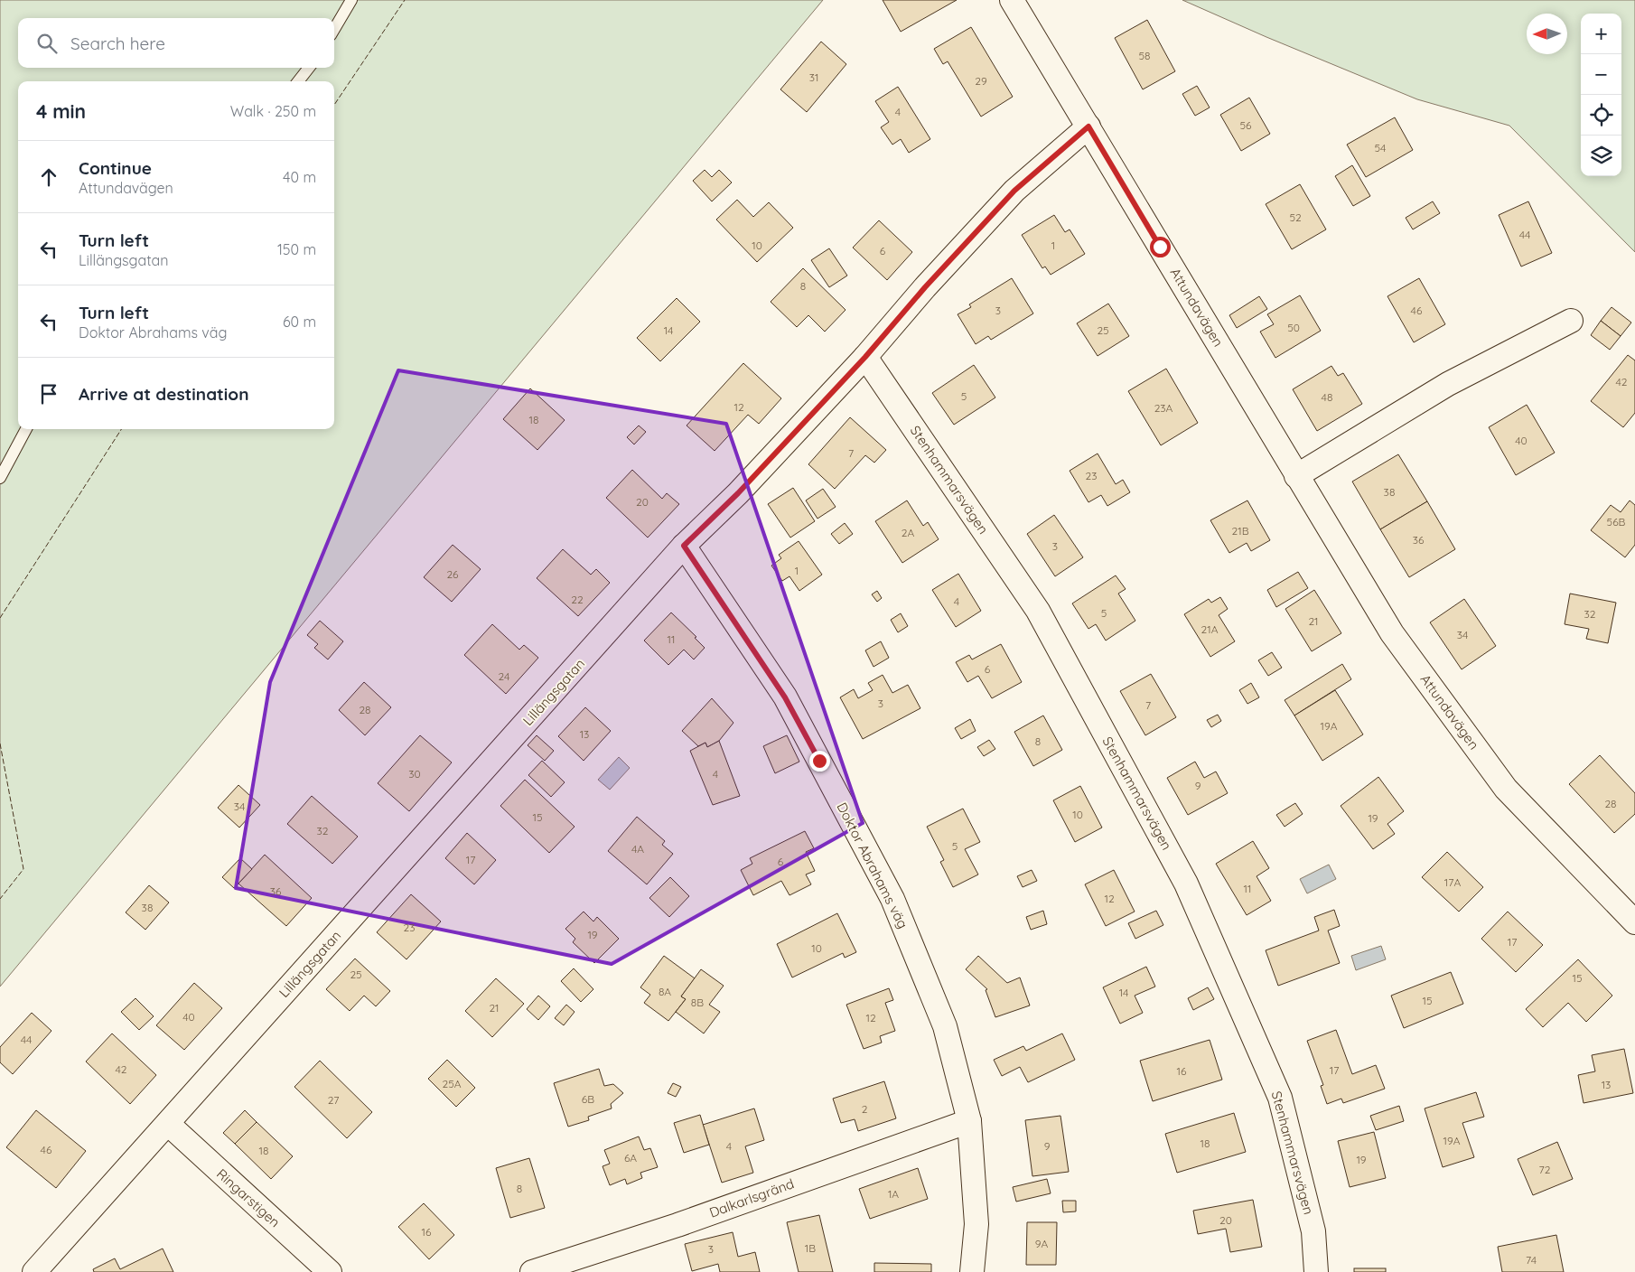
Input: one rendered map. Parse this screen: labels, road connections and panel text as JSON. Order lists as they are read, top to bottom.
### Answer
{
  "streets": {
    "street": [
      "Attundavägen",
      "Stenhammarsvägen",
      "Lillängsgatan",
      "Doktor Abrahams väg",
      "Ringarstigen",
      "Dalkarlsgränd"
    ]
  },
  "crossings": [
    ["Attundavägen", "Lillängsgatan"],
    ["Stenhammarsvägen", "Lillängsgatan"],
    ["Lillängsgatan", "Doktor Abrahams väg"],
    ["Lillängsgatan", "Ringarstigen"],
    ["Doktor Abrahams väg", "Dalkarlsgränd"]
  ],
  "house_numbers": [
    "58",
    "31",
    "29",
    "4",
    "56",
    "54",
    "52",
    "44",
    "10",
    "1",
    "6",
    "8",
    "3",
    "46",
    "50",
    "14",
    "25",
    "42",
    "5",
    "48",
    "12",
    "23A",
    "18",
    "40",
    "7",
    "23",
    "38",
    "20",
    "56B",
    "21B",
    "2A",
    "36",
    "3",
    "1",
    "26",
    "22",
    "4",
    "5",
    "32",
    "21",
    "21A",
    "34",
    "11",
    "6",
    "24",
    "3",
    "7",
    "28",
    "19A",
    "13",
    "8",
    "30",
    "4",
    "9",
    "28",
    "34",
    "10",
    "15",
    "19",
    "32",
    "5",
    "4A",
    "17",
    "6",
    "17A",
    "11",
    "36",
    "12",
    "38",
    "23",
    "19",
    "17",
    "10",
    "25",
    "15",
    "8A",
    "14",
    "15",
    "8B",
    "21",
    "40",
    "12",
    "44",
    "42",
    "17",
    "16",
    "25A",
    "13",
    "6B",
    "27",
    "2",
    "19A",
    "18",
    "4",
    "9",
    "46",
    "18",
    "6A",
    "19",
    "72",
    "8",
    "1A",
    "20",
    "16",
    "9A",
    "1B",
    "3",
    "74"
  ],
  "north": "left",
  "page": {
    "map_buttons": ["+", "−"],
    "search": "Search here",
    "heading": ["4 min", "Walk · 250 m"],
    "list": [
      ["Continue", "Attundavägen", "40 m"],
      ["Turn left", "Lillängsgatan", "150 m"],
      ["Turn left", "Doktor Abrahams väg", "60 m"],
      "Arrive at destination"
    ]
  }
}
